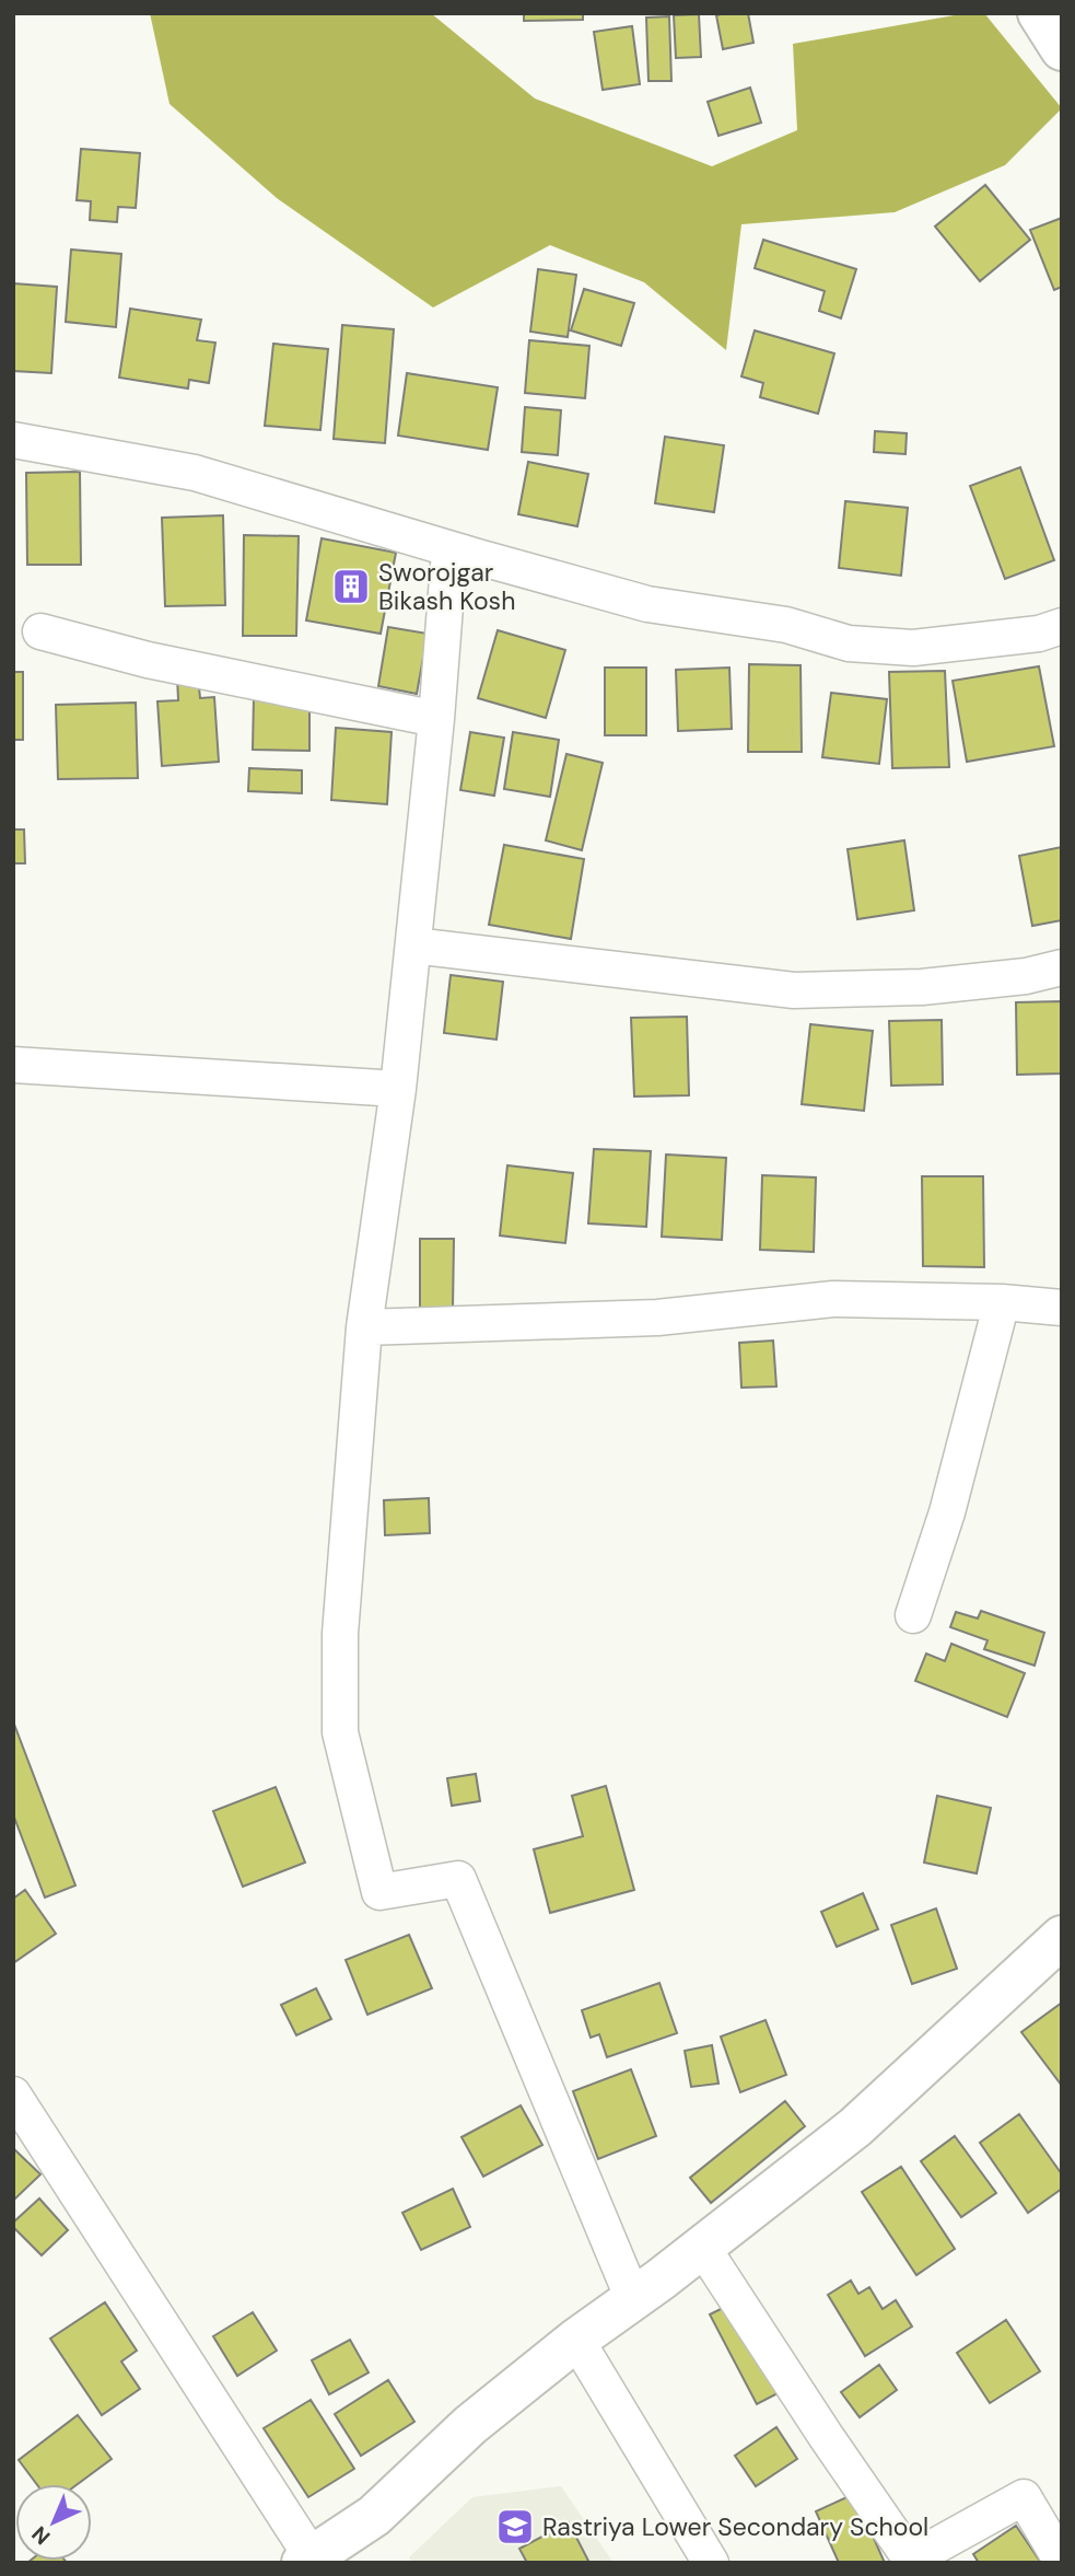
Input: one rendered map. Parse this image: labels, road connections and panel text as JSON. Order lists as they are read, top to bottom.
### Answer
{
  "places": {
    "building": ["Sworojgar Bikash Kosh"],
    "school or university": ["Rastriya Lower Secondary School"]
  },
  "north": "bottom left"
}
